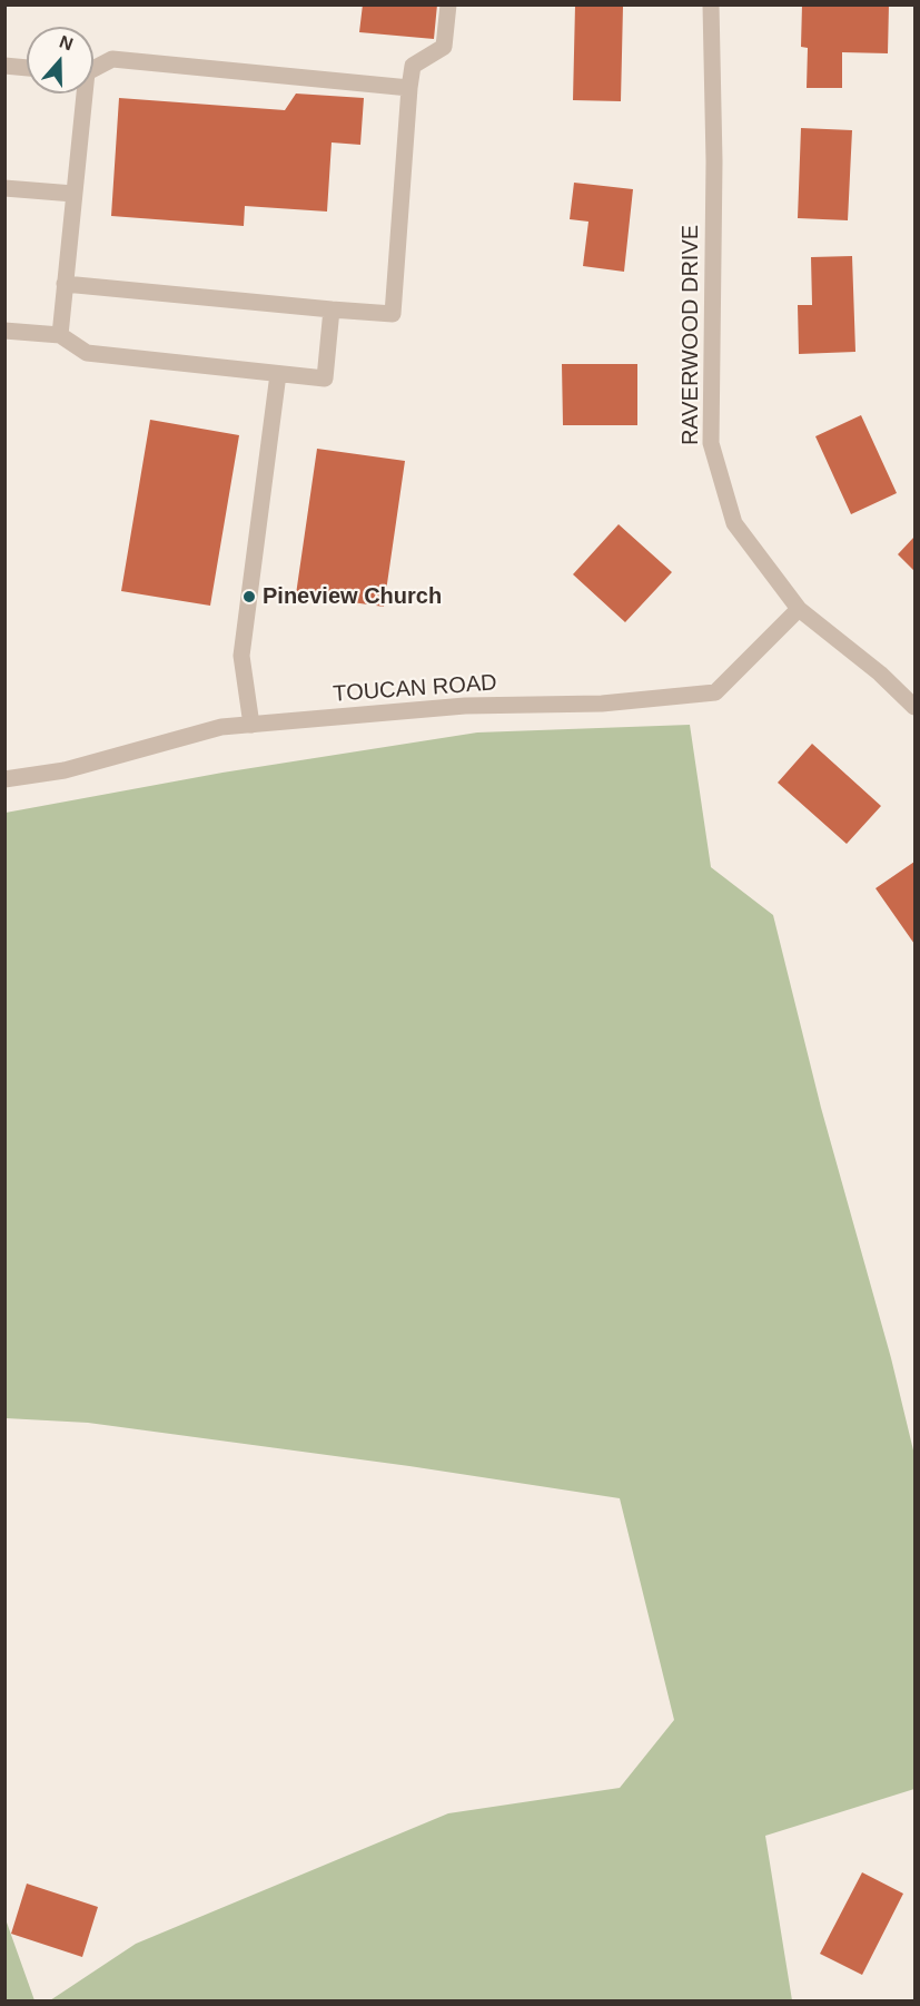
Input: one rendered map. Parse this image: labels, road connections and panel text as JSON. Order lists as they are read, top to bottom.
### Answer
{
  "streets": {
    "street": ["RAVERWOOD DRIVE", "TOUCAN ROAD"]
  },
  "crossings": [
    ["RAVERWOOD DRIVE", "TOUCAN ROAD"]
  ],
  "places": ["Pineview Church"],
  "north": "top"
}
